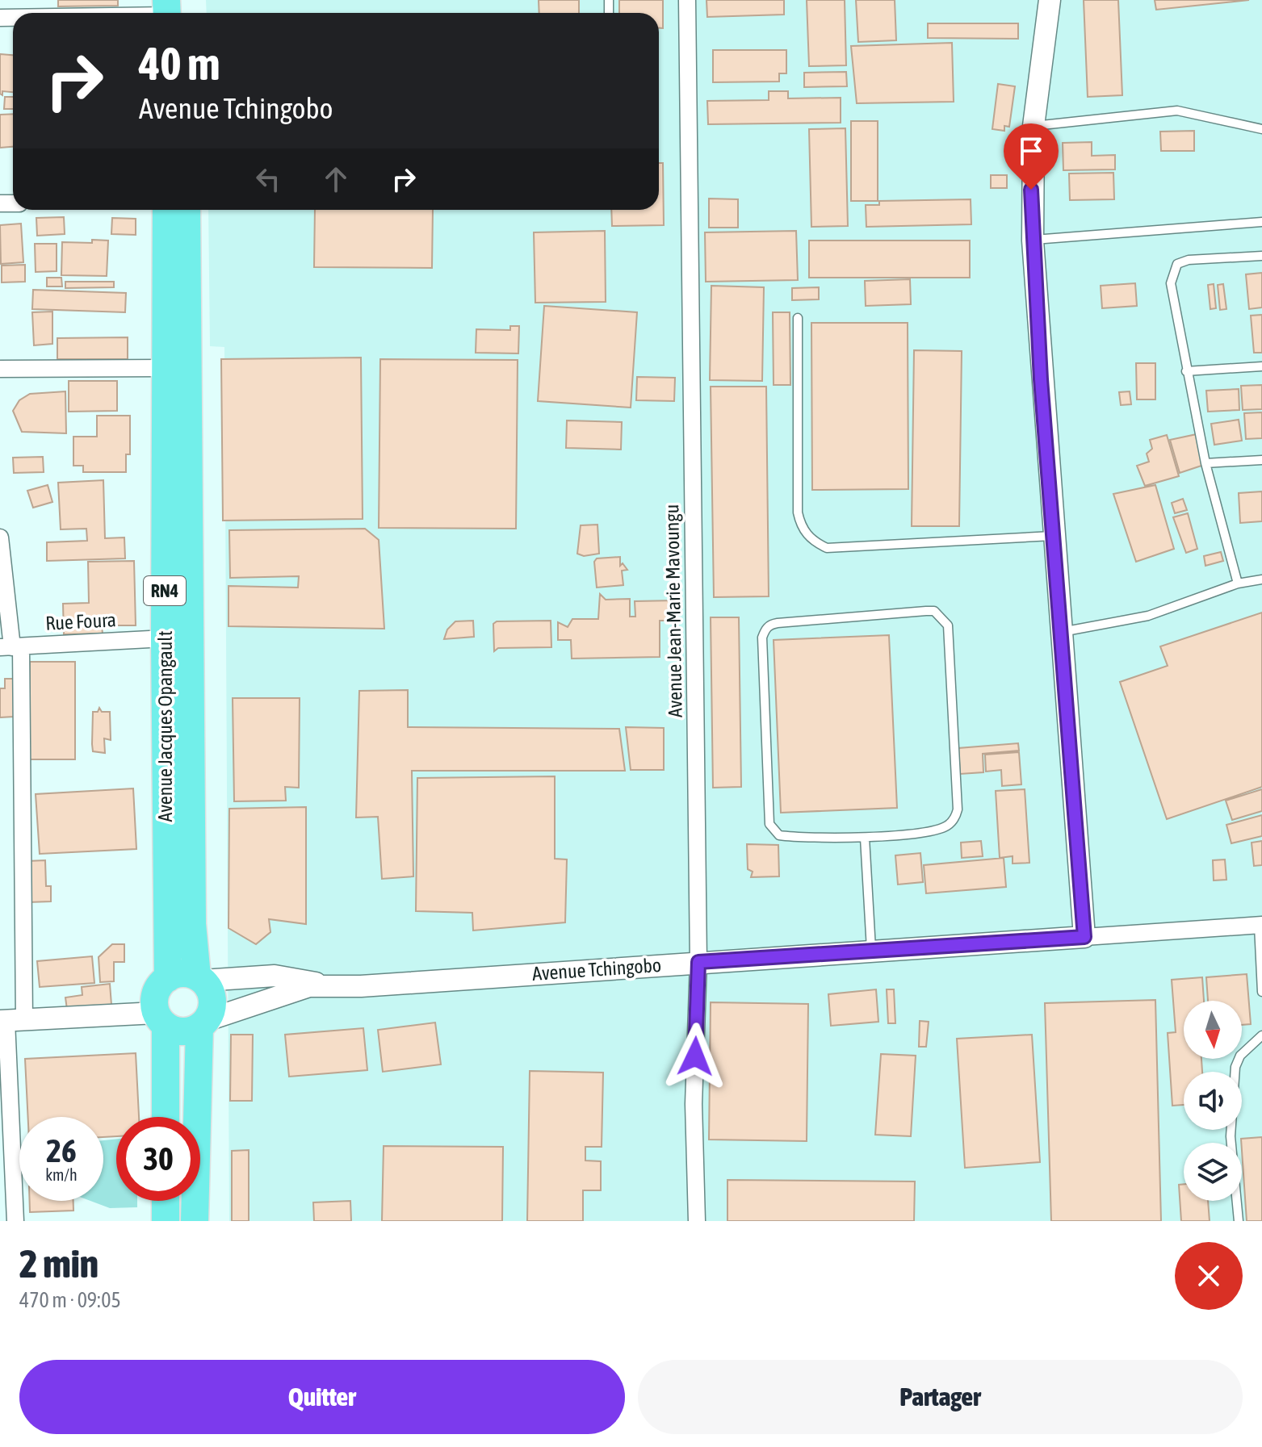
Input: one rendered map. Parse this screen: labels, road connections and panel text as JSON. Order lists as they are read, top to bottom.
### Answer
{
  "streets": {
    "highway": ["RN4", "Avenue Jacques Opangault"],
    "street": ["Avenue Jean-Marie Mavoungu", "Rue Foura", "Avenue Tchingobo"]
  },
  "crossings": [
    ["RN4", "Avenue Jacques Opangault"],
    ["RN4", "Avenue Tchingobo"],
    ["Avenue Jean-Marie Mavoungu", "Avenue Tchingobo"],
    ["Rue Foura", "Avenue Jacques Opangault"],
    ["Avenue Jacques Opangault", "Avenue Tchingobo"]
  ],
  "north": "bottom",
  "page": {
    "turn": ["40 m", "Avenue Tchingobo"],
    "speed": "26 km/h",
    "limit": "30",
    "heading": ["2 min", "470 m · 09:05"],
    "buttons": ["Quitter", "Partager"]
  }
}
